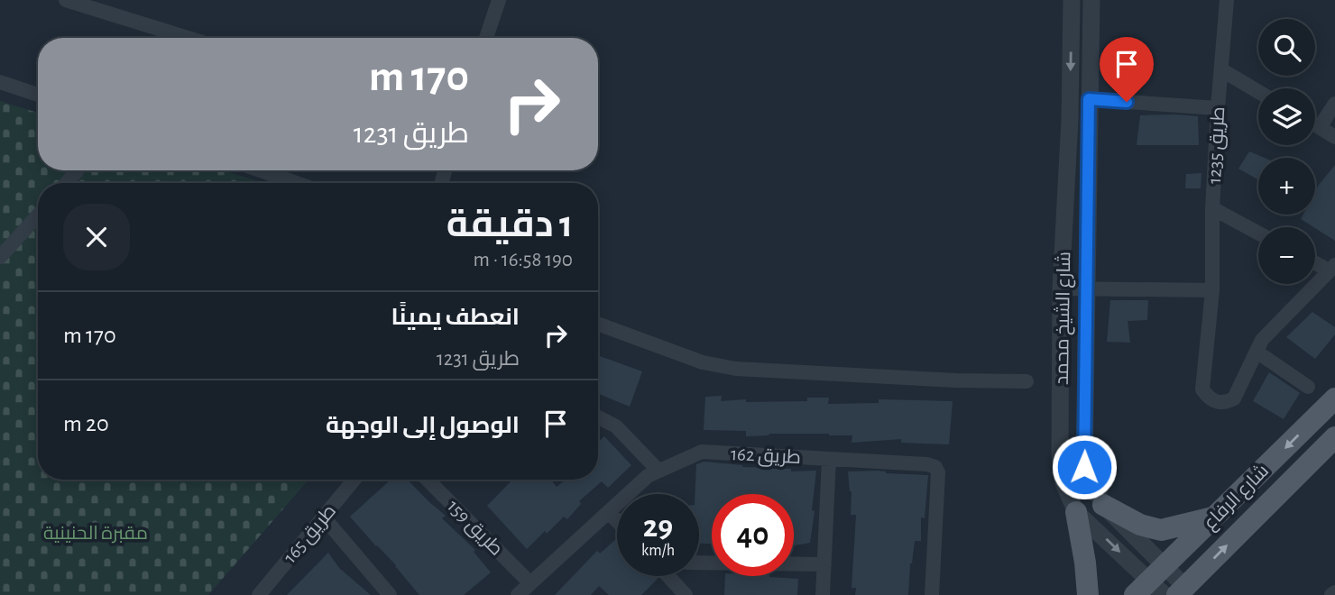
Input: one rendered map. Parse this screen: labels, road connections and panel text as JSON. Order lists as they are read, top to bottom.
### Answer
{
  "streets": {
    "main road": ["شارع الرفاع"],
    "street": [
      "طريق 1235",
      "شارع الشيخ محمد",
      "طريق 162",
      "طريق 159",
      "طريق 165"
    ]
  },
  "crossings": [
    ["شارع الشيخ محمد", "شارع الرفاع"],
    ["طريق 162", "طريق 159"]
  ],
  "parks": ["مقبرة الحنينية"],
  "page": {
    "map_buttons": ["+", "−"],
    "turn": ["170 m", "طريق 1231"],
    "heading": ["1 دقيقة", "190 m · 16:58"],
    "list": [
      {
        "name": "انعطف يمينًا",
        "note": "طريق 1231",
        "value": "170 m"
      },
      {
        "name": "الوصول إلى الوجهة",
        "value": "20 m"
      }
    ],
    "speed": "29 km/h",
    "limit": "40"
  }
}
